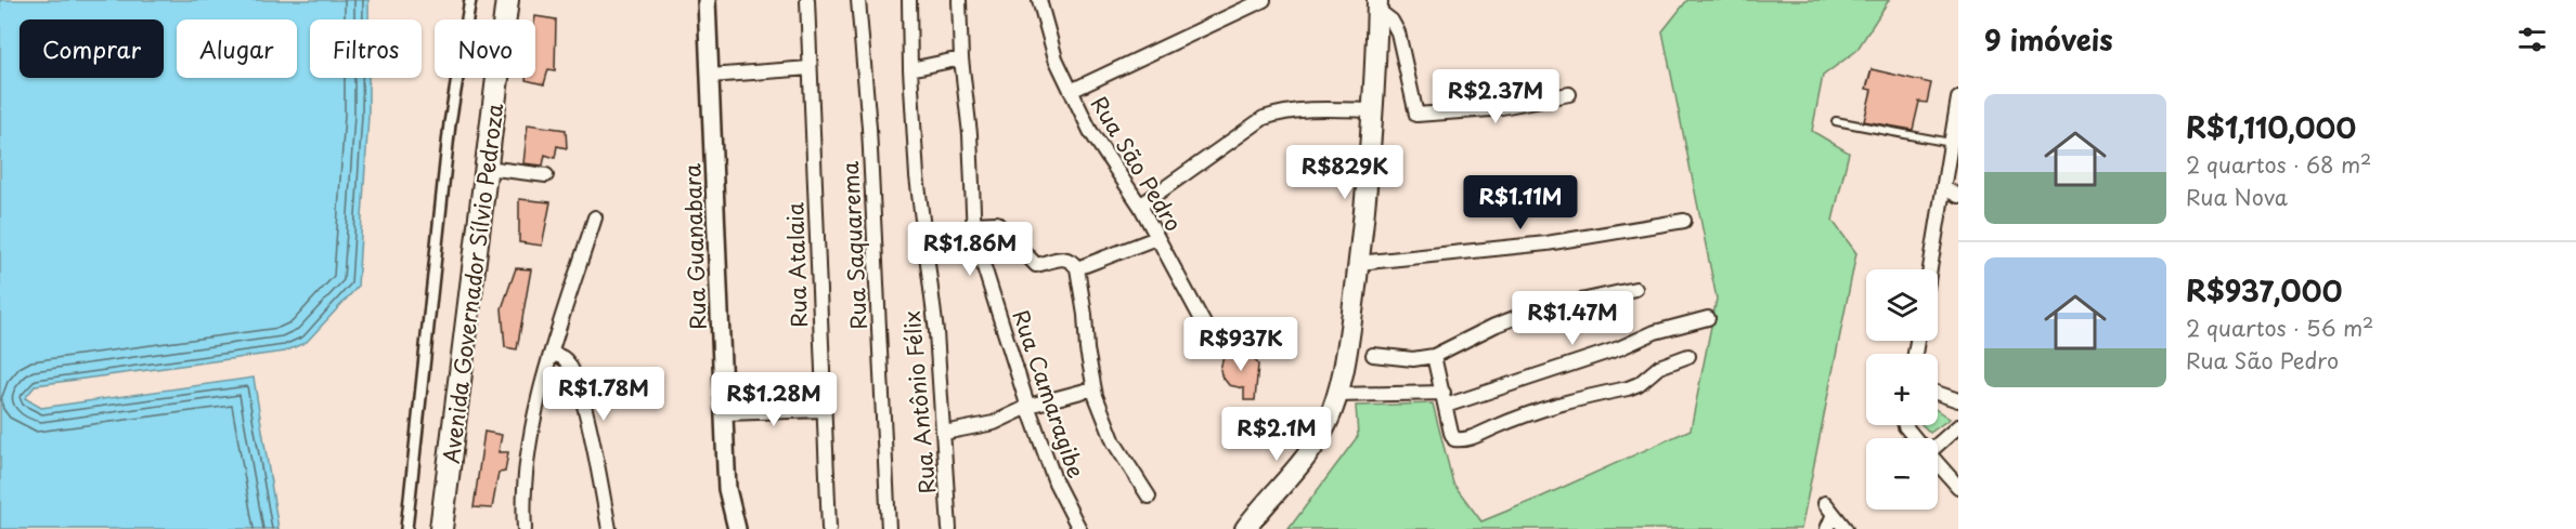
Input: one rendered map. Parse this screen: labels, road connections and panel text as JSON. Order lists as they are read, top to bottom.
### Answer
{
  "streets": {
    "main road": ["Avenida Governador Sílvio Pedroza"],
    "street": [
      "Rua São Pedro",
      "Rua Saquarema",
      "Rua Guanabara",
      "Rua Atalaia",
      "Rua Camaragibe",
      "Rua Antônio Félix"
    ]
  },
  "page": {
    "heading": "9 imóveis",
    "chip": [
      "Comprar",
      "Alugar",
      "Filtros",
      "Novo"
    ],
    "price": [
      "R$2.37M",
      "R$829K",
      "R$1.11M",
      "R$1.86M",
      "R$1.47M",
      "R$937K",
      "R$1.78M",
      "R$1.28M",
      "R$2.1M"
    ],
    "list": [
      {
        "name": "R$1,110,000",
        "note": "2 quartos · 68 m² · Rua Nova"
      },
      {
        "name": "R$937,000",
        "note": "2 quartos · 56 m² · Rua São Pedro"
      }
    ],
    "map_buttons": ["+", "−"]
  }
}
